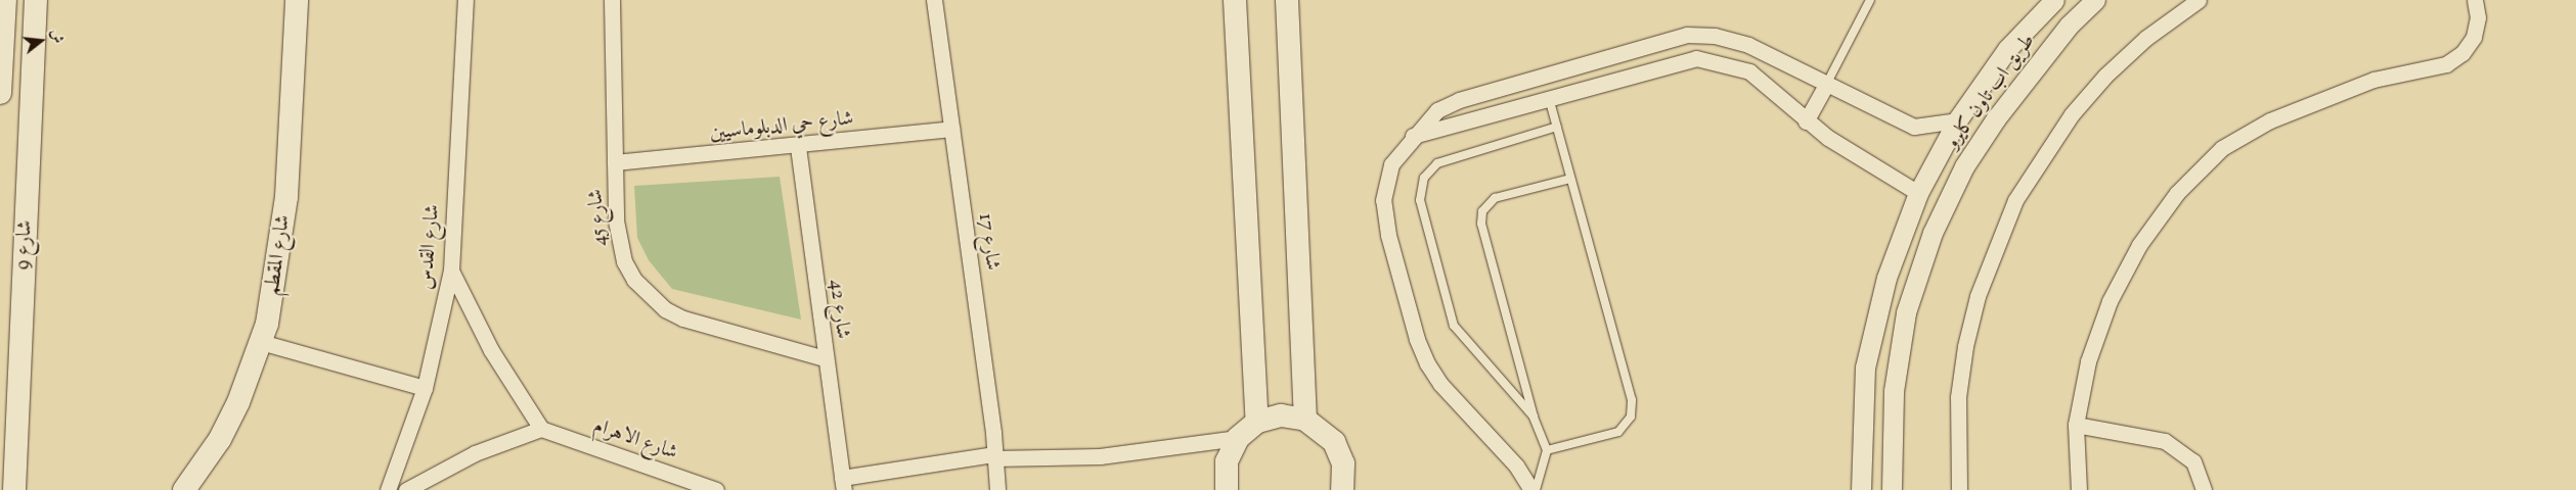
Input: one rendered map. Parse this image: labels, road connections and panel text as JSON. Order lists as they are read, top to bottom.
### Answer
{
  "streets": {
    "main road": ["شارع 9", "شارع المقطم"],
    "street": [
      "طريق اب تاون كايرو",
      "شارع حي الدبلوماسيين",
      "شارع 45",
      "شارع 17",
      "شارع القدس",
      "شارع 42",
      "شارع الاهرام"
    ]
  },
  "crossings": [
    ["شارع حي الدبلوماسيين", "شارع 45"],
    ["شارع حي الدبلوماسيين", "شارع 17"],
    ["شارع حي الدبلوماسيين", "شارع 42"],
    ["شارع 45", "شارع 42"]
  ],
  "north": "right"
}
